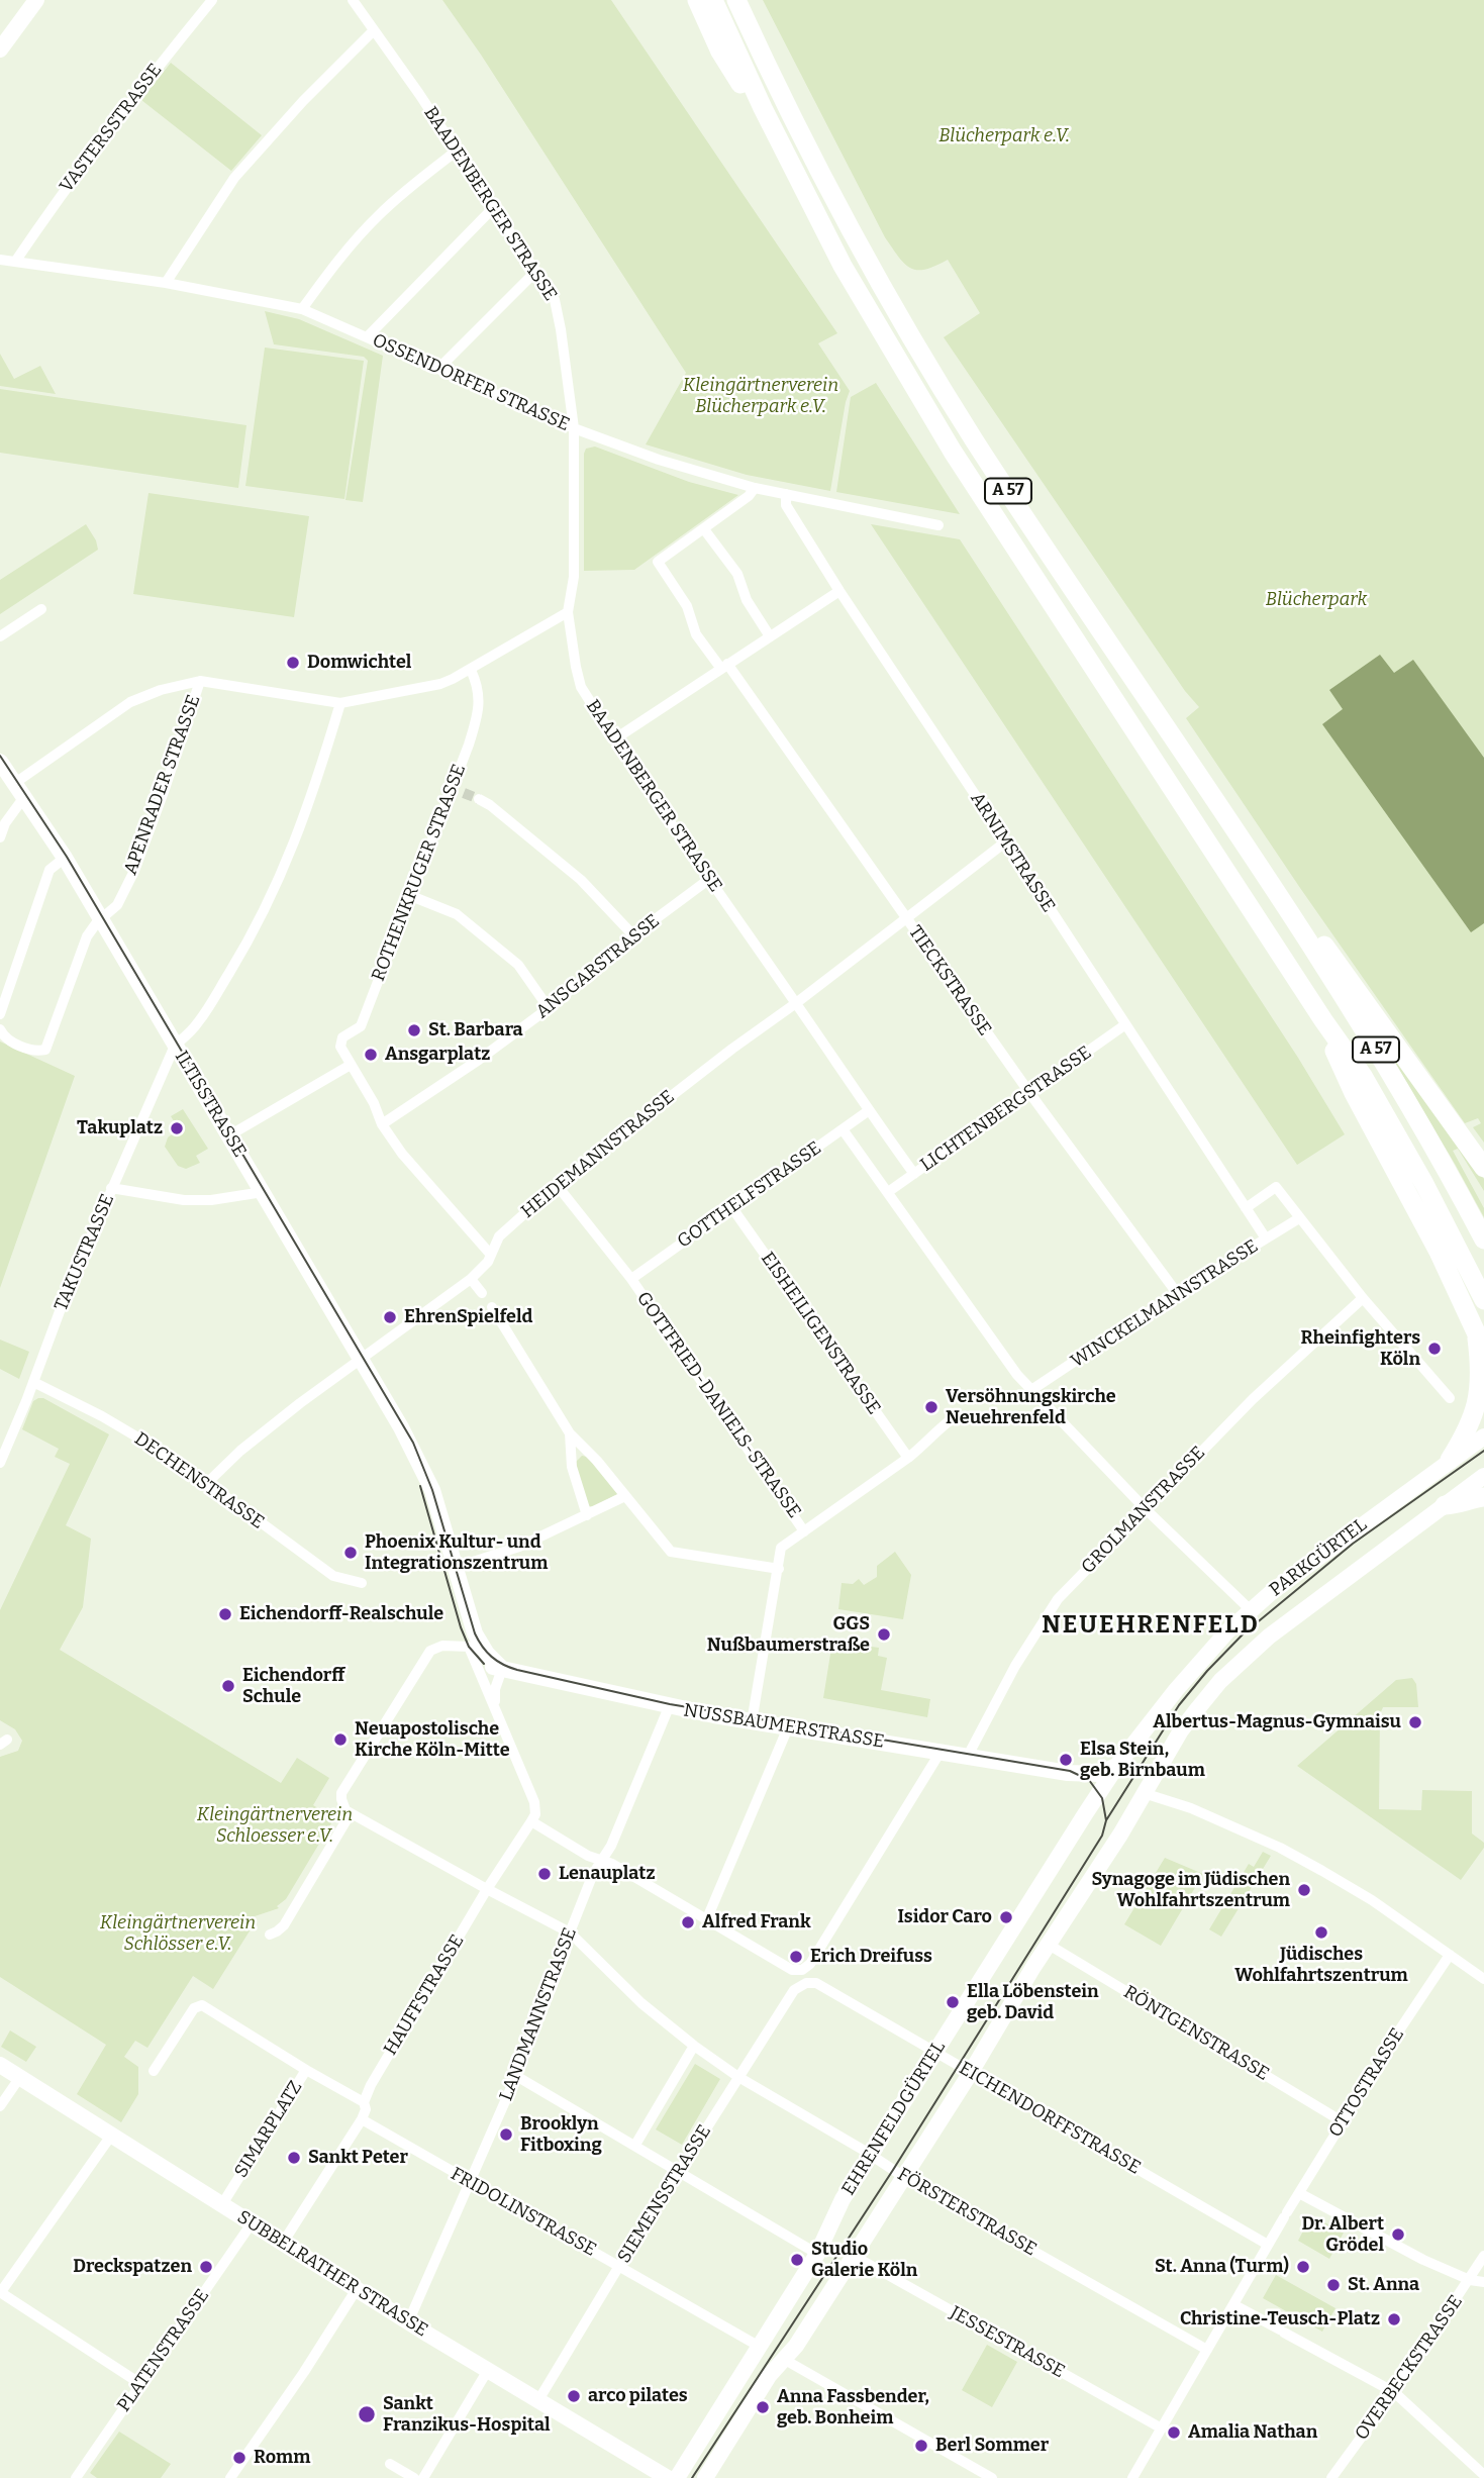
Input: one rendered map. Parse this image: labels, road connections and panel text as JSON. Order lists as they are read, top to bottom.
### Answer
{
  "streets": {
    "highway": ["A 57"],
    "main road": [
      "ILTISSTRASSE",
      "PARKGÜRTEL",
      "NUSSBAUMERSTRASSE",
      "EHRENFELDGÜRTEL",
      "SUBBELRATHER STRASSE"
    ],
    "street": [
      "VASTERSSTRASSE",
      "BAADENBERGER STRASSE",
      "OSSENDORFER STRASSE",
      "APENRADER STRASSE",
      "ARNIMSTRASSE",
      "ROTHENKRUGER STRASSE",
      "ANSGARSTRASSE",
      "TIECKSTRASSE",
      "LICHTENBERGSTRASSE",
      "HEIDEMANNSTRASSE",
      "GOTTHELFSTRASSE",
      "TAKUSTRASSE",
      "WINCKELMANNSTRASSE",
      "EISHEILIGENSTRASSE",
      "GOTTFRIED-DANIELS-STRASSE",
      "DECHENSTRASSE",
      "GROLMANSTRASSE",
      "HAUFFSTRASSE",
      "LANDMANNSTRASSE",
      "RÖNTGENSTRASSE",
      "OTTOSTRASSE",
      "EICHENDORFFSTRASSE",
      "SIMARPLATZ",
      "SIEMENSSTRASSE",
      "FRIDOLINSTRASSE",
      "FÖRSTERSTRASSE",
      "JESSESTRASSE",
      "PLATENSTRASSE",
      "OVERBECKSTRASSE"
    ]
  },
  "crossings": [
    ["VASTERSSTRASSE", "OSSENDORFER STRASSE"],
    ["BAADENBERGER STRASSE", "OSSENDORFER STRASSE"],
    ["BAADENBERGER STRASSE", "ANSGARSTRASSE"],
    ["BAADENBERGER STRASSE", "LICHTENBERGSTRASSE"],
    ["BAADENBERGER STRASSE", "HEIDEMANNSTRASSE"],
    ["BAADENBERGER STRASSE", "GOTTHELFSTRASSE"],
    ["OSSENDORFER STRASSE", "ARNIMSTRASSE"],
    ["APENRADER STRASSE", "ILTISSTRASSE"],
    ["ARNIMSTRASSE", "LICHTENBERGSTRASSE"],
    ["ARNIMSTRASSE", "HEIDEMANNSTRASSE"],
    ["ARNIMSTRASSE", "WINCKELMANNSTRASSE"],
    ["TIECKSTRASSE", "LICHTENBERGSTRASSE"],
    ["TIECKSTRASSE", "HEIDEMANNSTRASSE"],
    ["TIECKSTRASSE", "WINCKELMANNSTRASSE"],
    ["ILTISSTRASSE", "HEIDEMANNSTRASSE"],
    ["ILTISSTRASSE", "TAKUSTRASSE"],
    ["ILTISSTRASSE", "NUSSBAUMERSTRASSE"],
    ["HEIDEMANNSTRASSE", "GOTTFRIED-DANIELS-STRASSE"],
    ["HEIDEMANNSTRASSE", "DECHENSTRASSE"],
    ["GOTTHELFSTRASSE", "EISHEILIGENSTRASSE"],
    ["GOTTHELFSTRASSE", "GOTTFRIED-DANIELS-STRASSE"],
    ["TAKUSTRASSE", "DECHENSTRASSE"],
    ["GOTTFRIED-DANIELS-STRASSE", "NUSSBAUMERSTRASSE"],
    ["GROLMANSTRASSE", "NUSSBAUMERSTRASSE"],
    ["PARKGÜRTEL", "NUSSBAUMERSTRASSE"],
    ["PARKGÜRTEL", "EHRENFELDGÜRTEL"],
    ["NUSSBAUMERSTRASSE", "LANDMANNSTRASSE"],
    ["NUSSBAUMERSTRASSE", "EHRENFELDGÜRTEL"],
    ["HAUFFSTRASSE", "SIMARPLATZ"],
    ["LANDMANNSTRASSE", "FRIDOLINSTRASSE"],
    ["LANDMANNSTRASSE", "FÖRSTERSTRASSE"],
    ["LANDMANNSTRASSE", "SUBBELRATHER STRASSE"],
    ["RÖNTGENSTRASSE", "OTTOSTRASSE"],
    ["OTTOSTRASSE", "EICHENDORFFSTRASSE"],
    ["OTTOSTRASSE", "FÖRSTERSTRASSE"],
    ["OTTOSTRASSE", "JESSESTRASSE"],
    ["EHRENFELDGÜRTEL", "EICHENDORFFSTRASSE"],
    ["EHRENFELDGÜRTEL", "FRIDOLINSTRASSE"],
    ["EHRENFELDGÜRTEL", "FÖRSTERSTRASSE"],
    ["EICHENDORFFSTRASSE", "SIEMENSSTRASSE"],
    ["SIMARPLATZ", "SUBBELRATHER STRASSE"],
    ["SIEMENSSTRASSE", "FRIDOLINSTRASSE"],
    ["SIEMENSSTRASSE", "FÖRSTERSTRASSE"],
    ["SIEMENSSTRASSE", "SUBBELRATHER STRASSE"],
    ["SUBBELRATHER STRASSE", "PLATENSTRASSE"]
  ],
  "districts": ["NEUEHRENFELD"],
  "parks": [
    "Blücherpark e.V.",
    "Kleingärtnerverein Blücherpark e.V.",
    "Blücherpark",
    "Kleingärtnerverein Schloesser e.V.",
    "Kleingärtnerverein Schlösser e.V."
  ],
  "places": [
    "Domwichtel",
    "St. Barbara",
    "Ansgarplatz",
    "Takuplatz",
    "EhrenSpielfeld",
    "Rheinfighters Köln",
    "Versöhnungskirche Neuehrenfeld",
    "Phoenix Kultur- und Integrationszentrum",
    "Eichendorff-Realschule",
    "GGS Nußbaumerstraße",
    "Eichendorff Schule",
    "Albertus-Magnus-Gymnaisu",
    "Neuapostolische Kirche Köln-Mitte",
    "Elsa Stein, geb. Birnbaum",
    "Lenauplatz",
    "Synagoge im Jüdischen Wohlfahrtszentrum",
    "Isidor Caro",
    "Alfred Frank",
    "Jüdisches Wohlfahrtszentrum",
    "Erich Dreifuss",
    "Ella Löbenstein geb. David",
    "Brooklyn Fitboxing",
    "Sankt Peter",
    "Dr. Albert Grödel",
    "Studio Galerie Köln",
    "Dreckspatzen",
    "St. Anna (Turm)",
    "St. Anna",
    "Christine-Teusch-Platz",
    "arco pilates",
    "Anna Fassbender, geb. Bonheim",
    "Sankt Franzikus-Hospital",
    "Amalia Nathan",
    "Berl Sommer",
    "Romm"
  ]
}
